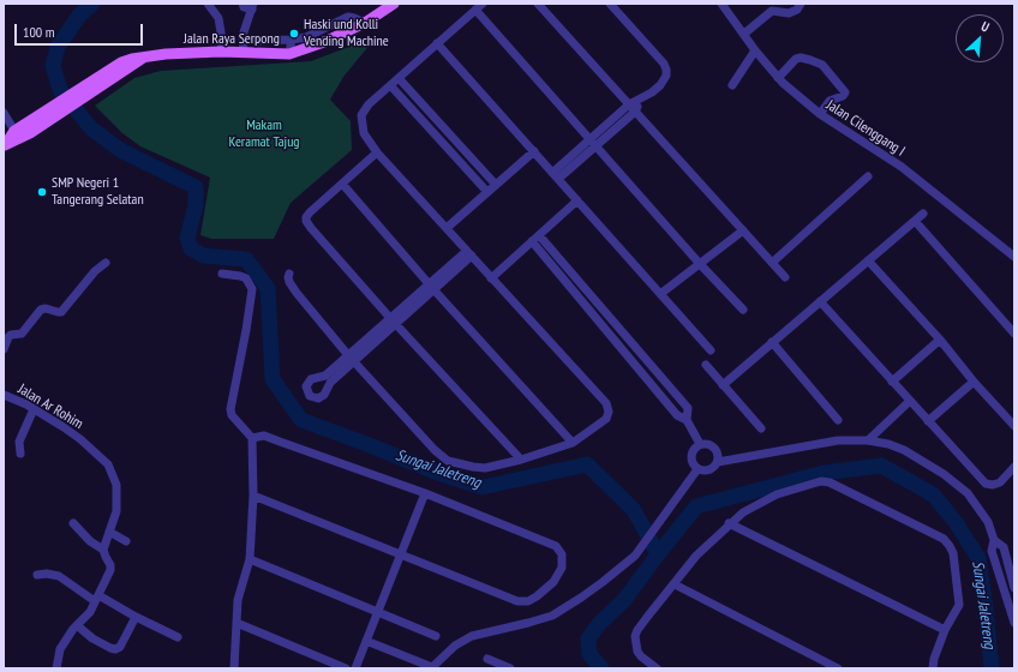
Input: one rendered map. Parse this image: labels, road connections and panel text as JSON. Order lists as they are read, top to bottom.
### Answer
{
  "streets": {
    "main road": ["Jalan Raya Serpong"],
    "street": ["Jalan Cilenggang I", "Jalan Ar Rohim"]
  },
  "water": ["Sungai Jaletreng"],
  "parks": ["Makam Keramat Tajug"],
  "places": ["Haski und Kolli Vending Machine", "SMP Negeri 1 Tangerang Selatan"],
  "scale_bar": "100 m",
  "north": "top right"
}
